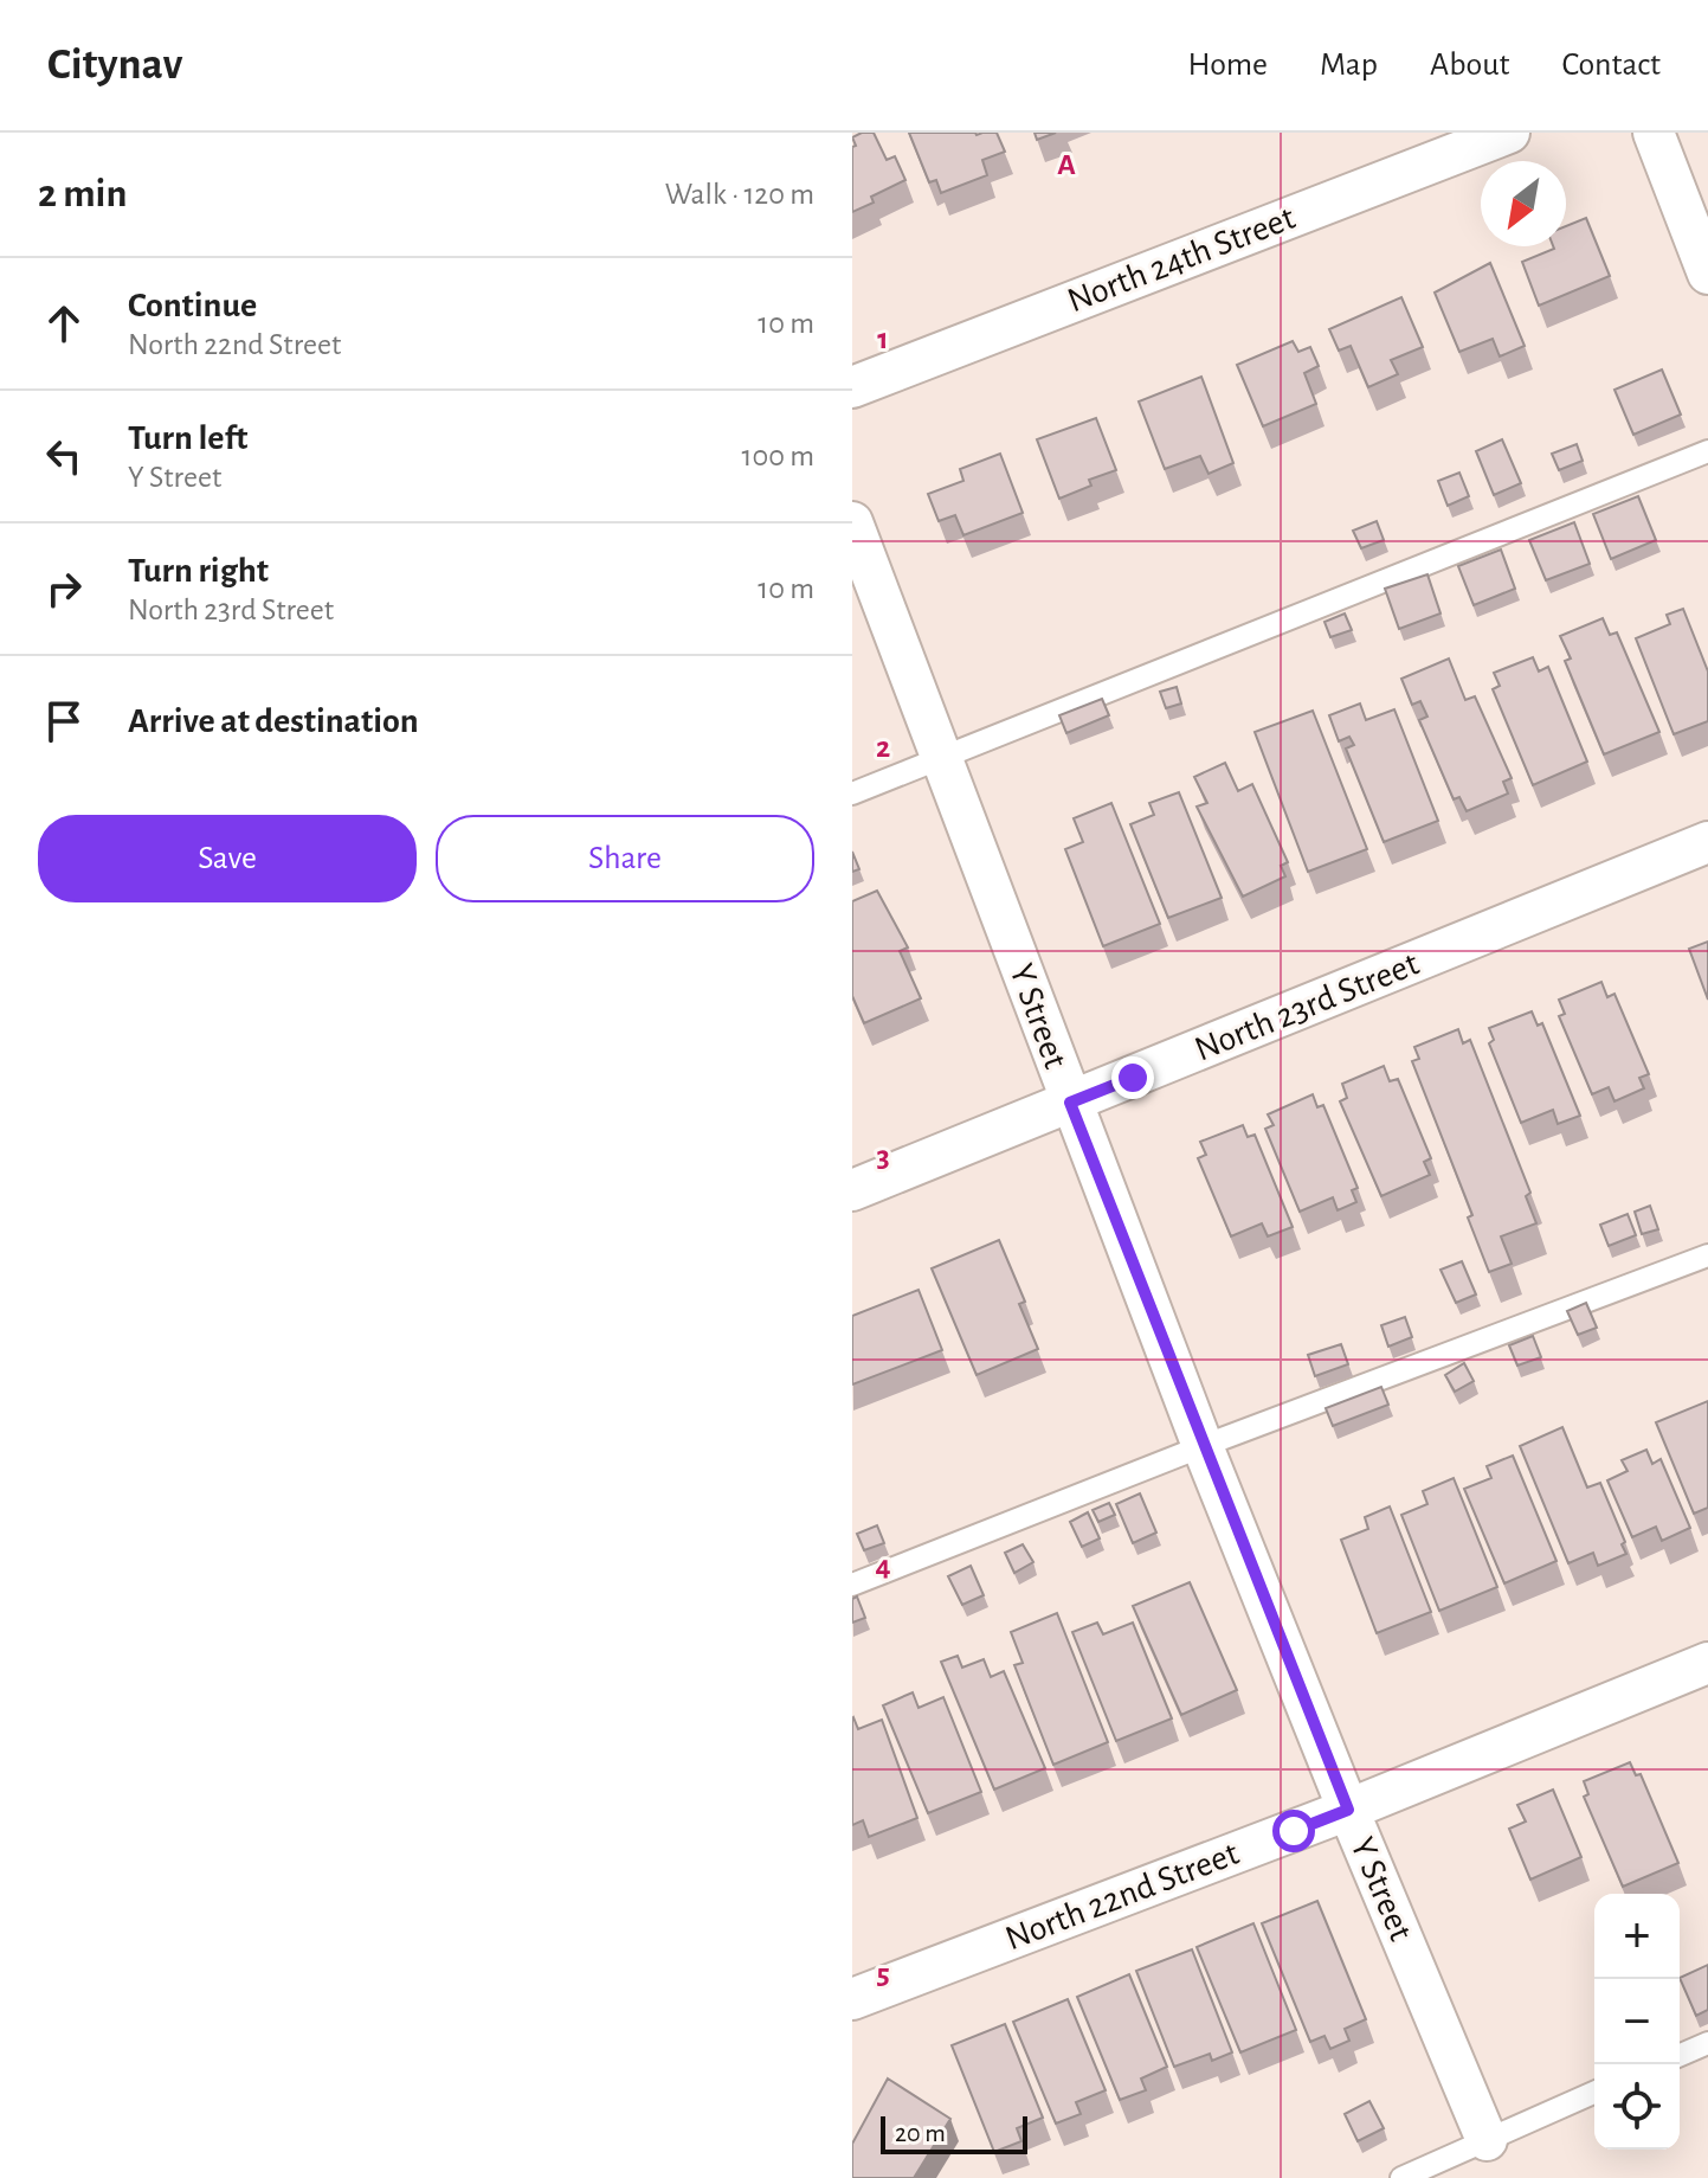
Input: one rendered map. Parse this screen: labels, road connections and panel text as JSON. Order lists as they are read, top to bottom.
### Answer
{
  "streets": {
    "street": [
      "North 24th Street",
      "North 23rd Street",
      "Y Street",
      "North 22nd Street"
    ]
  },
  "crossings": [
    ["North 23rd Street", "Y Street"],
    ["Y Street", "North 22nd Street"]
  ],
  "scale_bar": "20 m",
  "north": "bottom left",
  "page": {
    "header": "Citynav",
    "nav": [
      "Home",
      "Map",
      "About",
      "Contact"
    ],
    "heading": ["2 min", "Walk · 120 m"],
    "list": [
      ["Continue", "North 22nd Street", "10 m"],
      ["Turn left", "Y Street", "100 m"],
      ["Turn right", "North 23rd Street", "10 m"],
      "Arrive at destination"
    ],
    "buttons": ["Save", "Share"],
    "map_buttons": ["+", "−"],
    "scale": "20 m"
  },
  "grid": {
    "columns": ["A"],
    "rows": [
      "1",
      "2",
      "3",
      "4",
      "5"
    ]
  }
}
